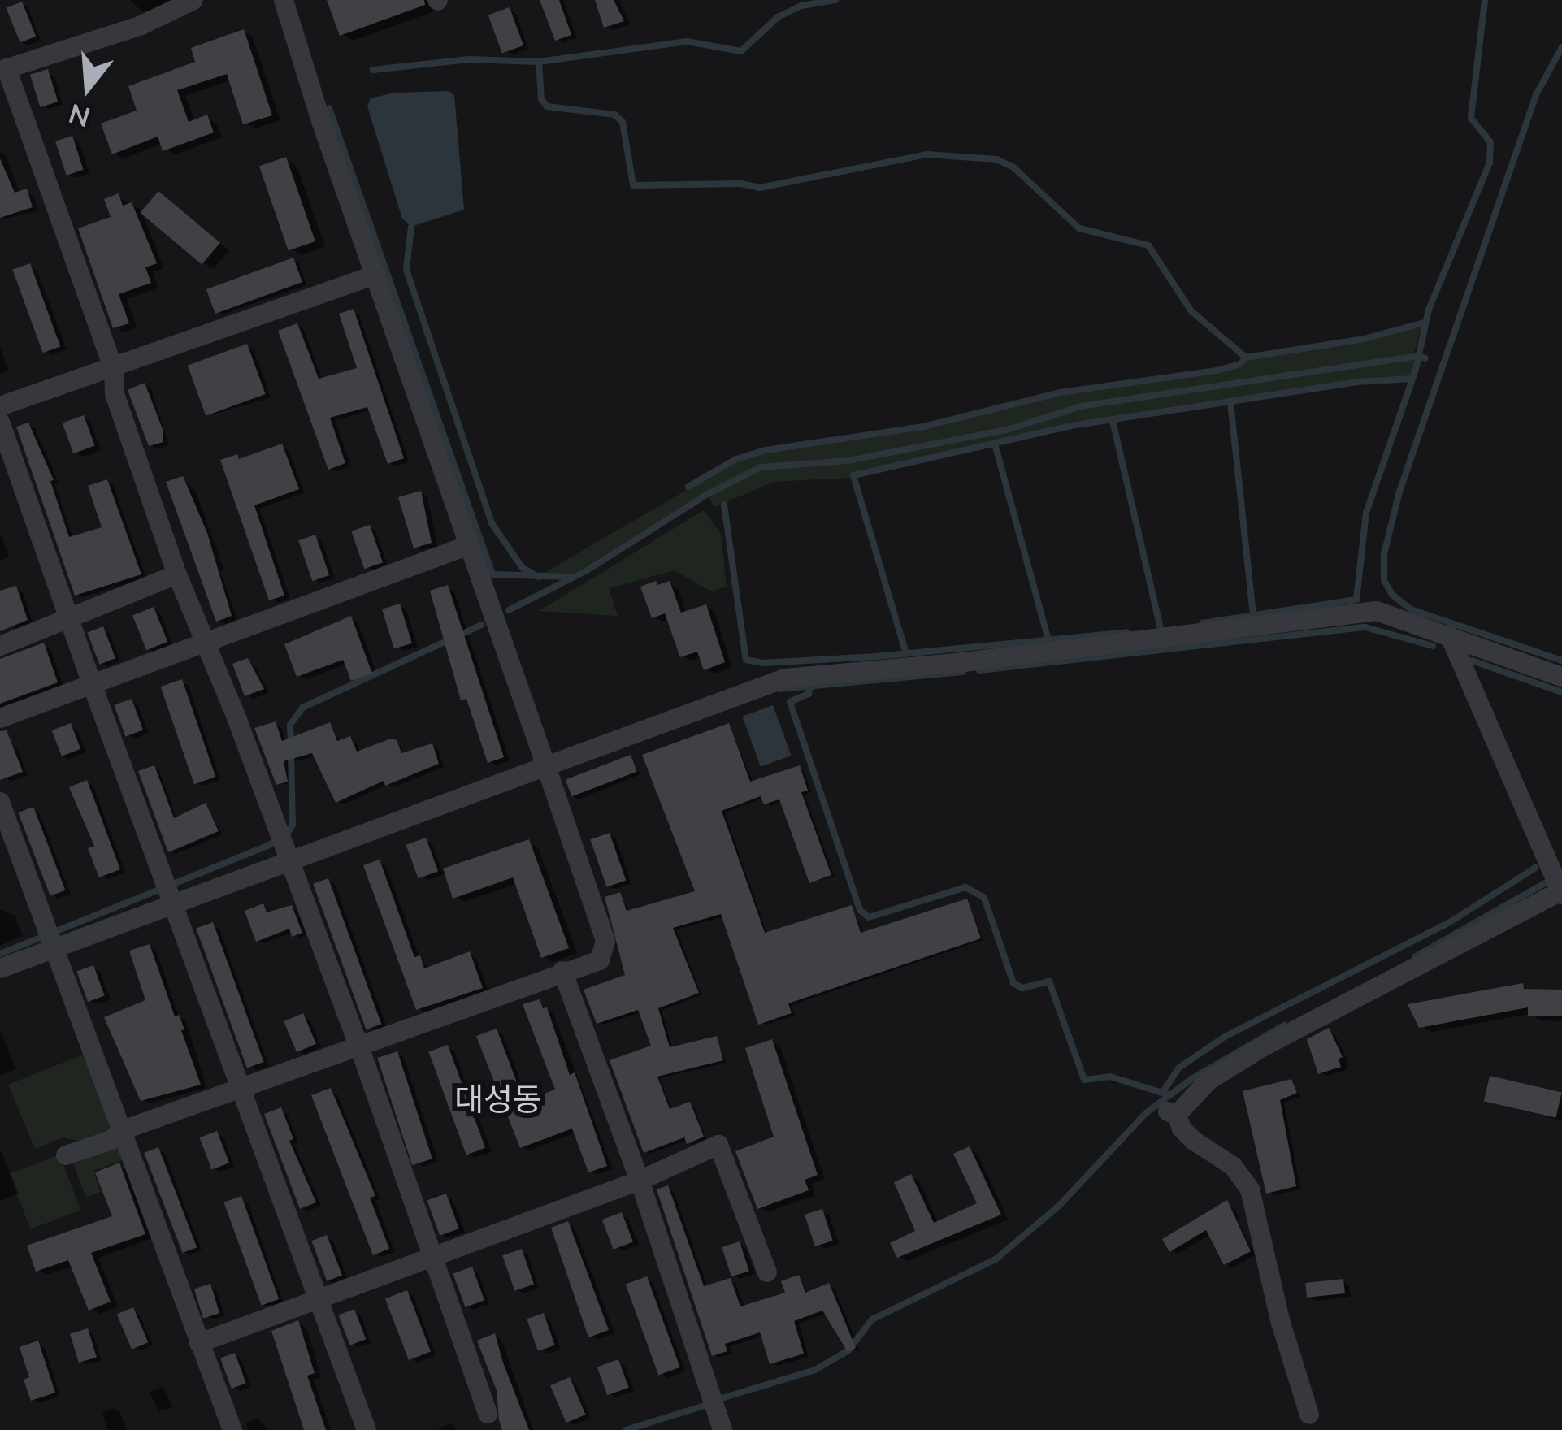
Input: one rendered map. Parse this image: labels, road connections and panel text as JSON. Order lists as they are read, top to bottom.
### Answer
{
  "districts": ["대성동"],
  "north": "bottom"
}
